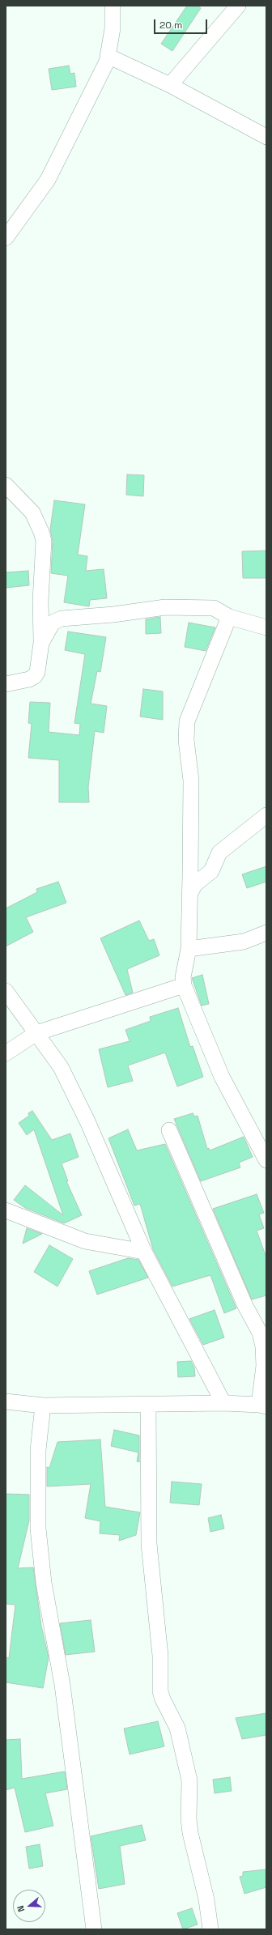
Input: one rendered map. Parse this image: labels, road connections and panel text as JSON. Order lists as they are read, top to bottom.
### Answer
{
  "scale_bar": "20 m",
  "north": "left"
}
